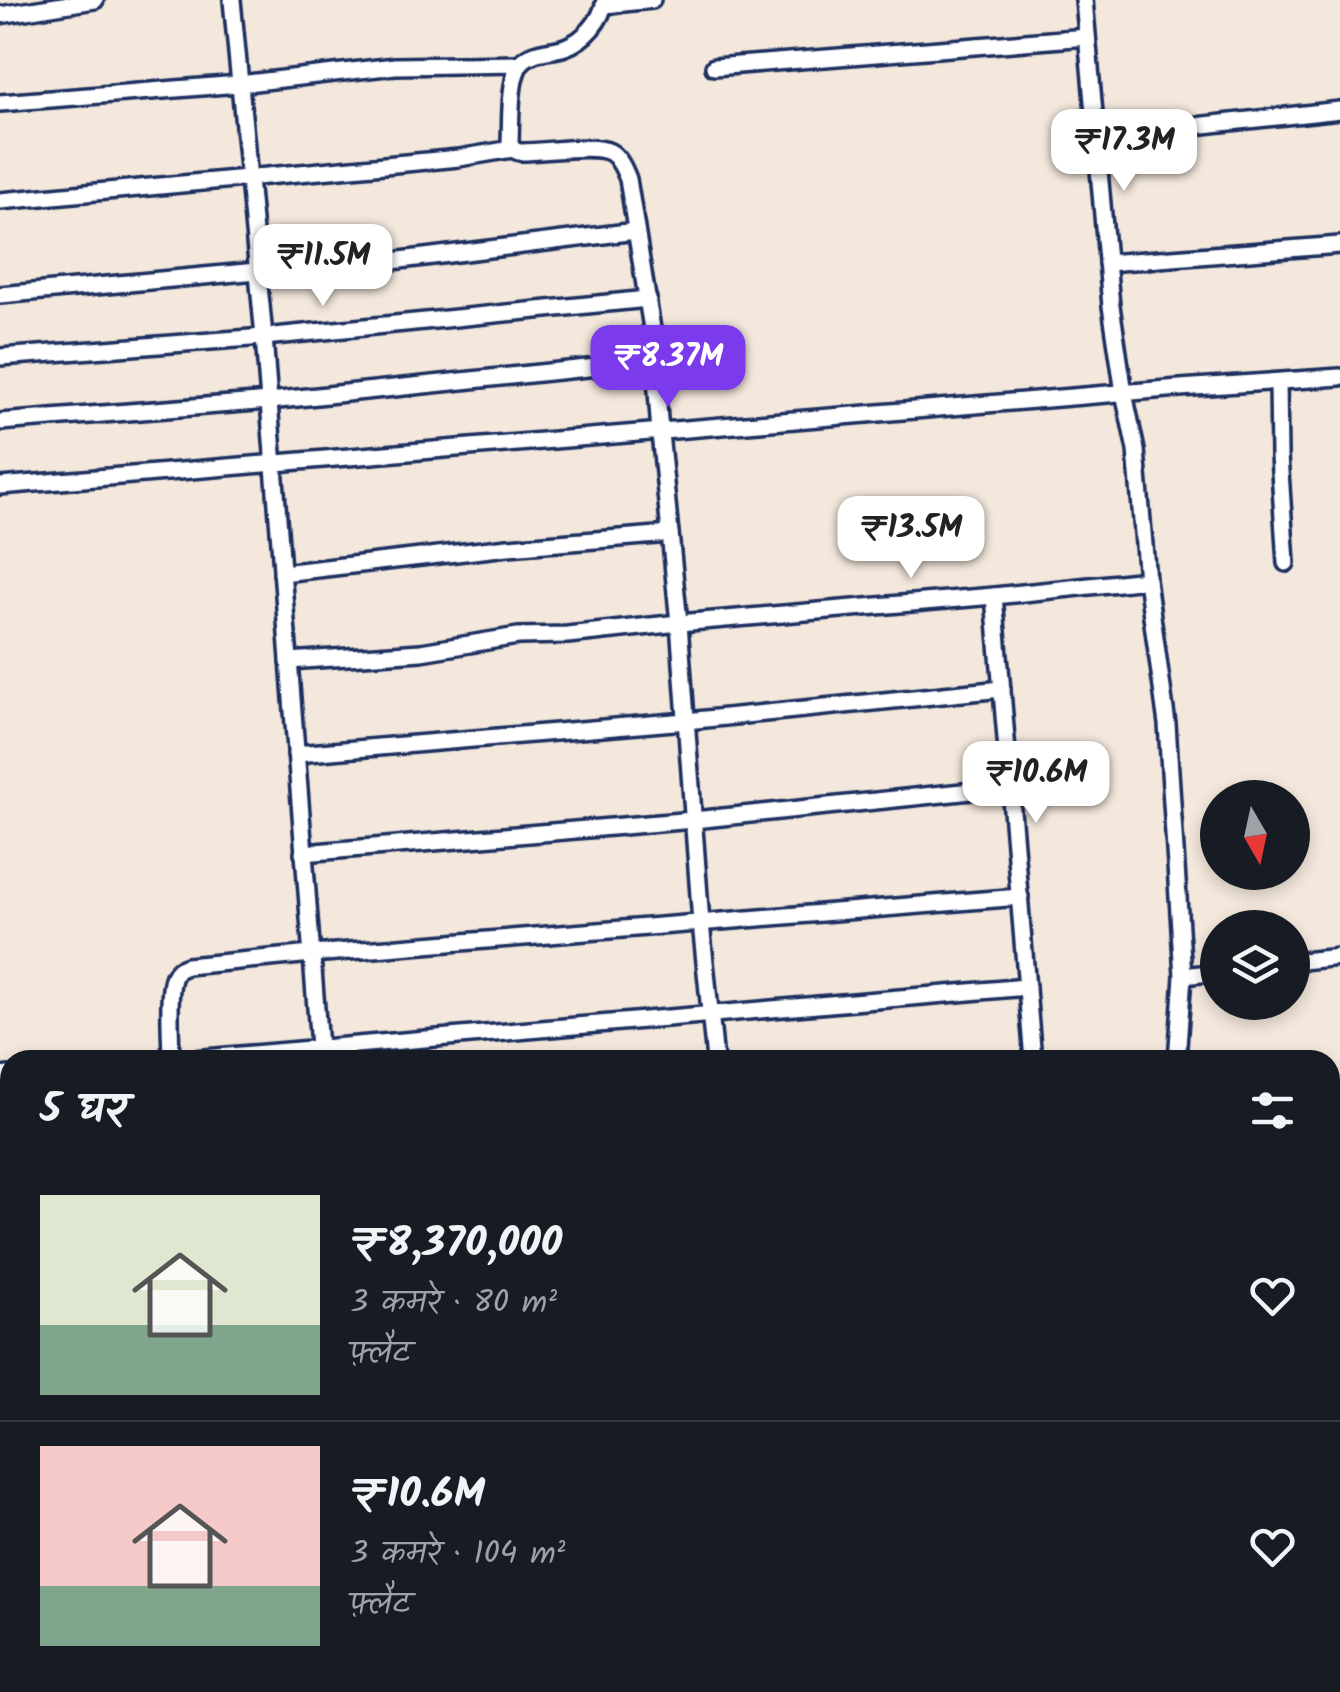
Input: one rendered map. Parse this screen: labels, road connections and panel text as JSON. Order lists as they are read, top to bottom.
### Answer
{
  "north": "bottom",
  "page": {
    "price": [
      "₹17.3M",
      "₹11.5M",
      "₹8.37M",
      "₹13.5M",
      "₹10.6M"
    ],
    "heading": "5 घर",
    "list": [
      {
        "name": "₹8,370,000",
        "note": "3 कमरे · 80 m² · फ़्लैट"
      },
      {
        "name": "₹10.6M",
        "note": "3 कमरे · 104 m² · फ़्लैट"
      }
    ]
  }
}
